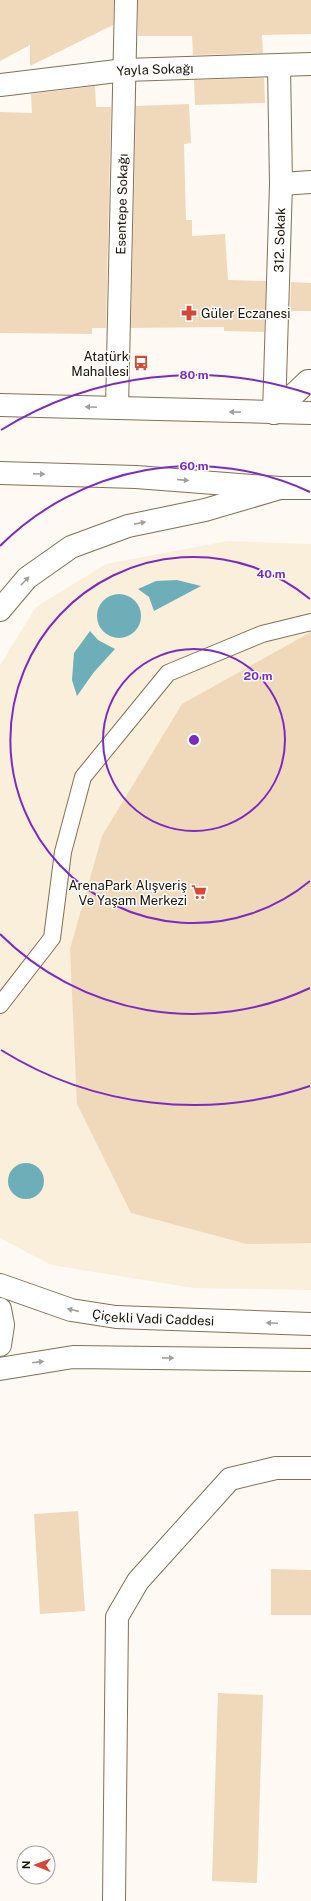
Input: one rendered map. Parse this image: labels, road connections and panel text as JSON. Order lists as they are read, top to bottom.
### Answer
{
  "streets": {
    "street": [
      "Yayla Sokağı",
      "Esentepe Sokağı",
      "312. Sokak",
      "Çiçekli Vadi Caddesi"
    ]
  },
  "crossings": [
    ["Yayla Sokağı", "Esentepe Sokağı"],
    ["Yayla Sokağı", "312. Sokak"]
  ],
  "places": {
    "pharmacy": ["Güler Eczanesi"],
    "bus stop": ["Atatürk Mahallesi"],
    "supermarket": ["ArenaPark Alışveriş Ve Yaşam Merkezi"]
  },
  "north": "left",
  "rings": [
    "80 m",
    "60 m",
    "40 m",
    "20 m"
  ]
}
